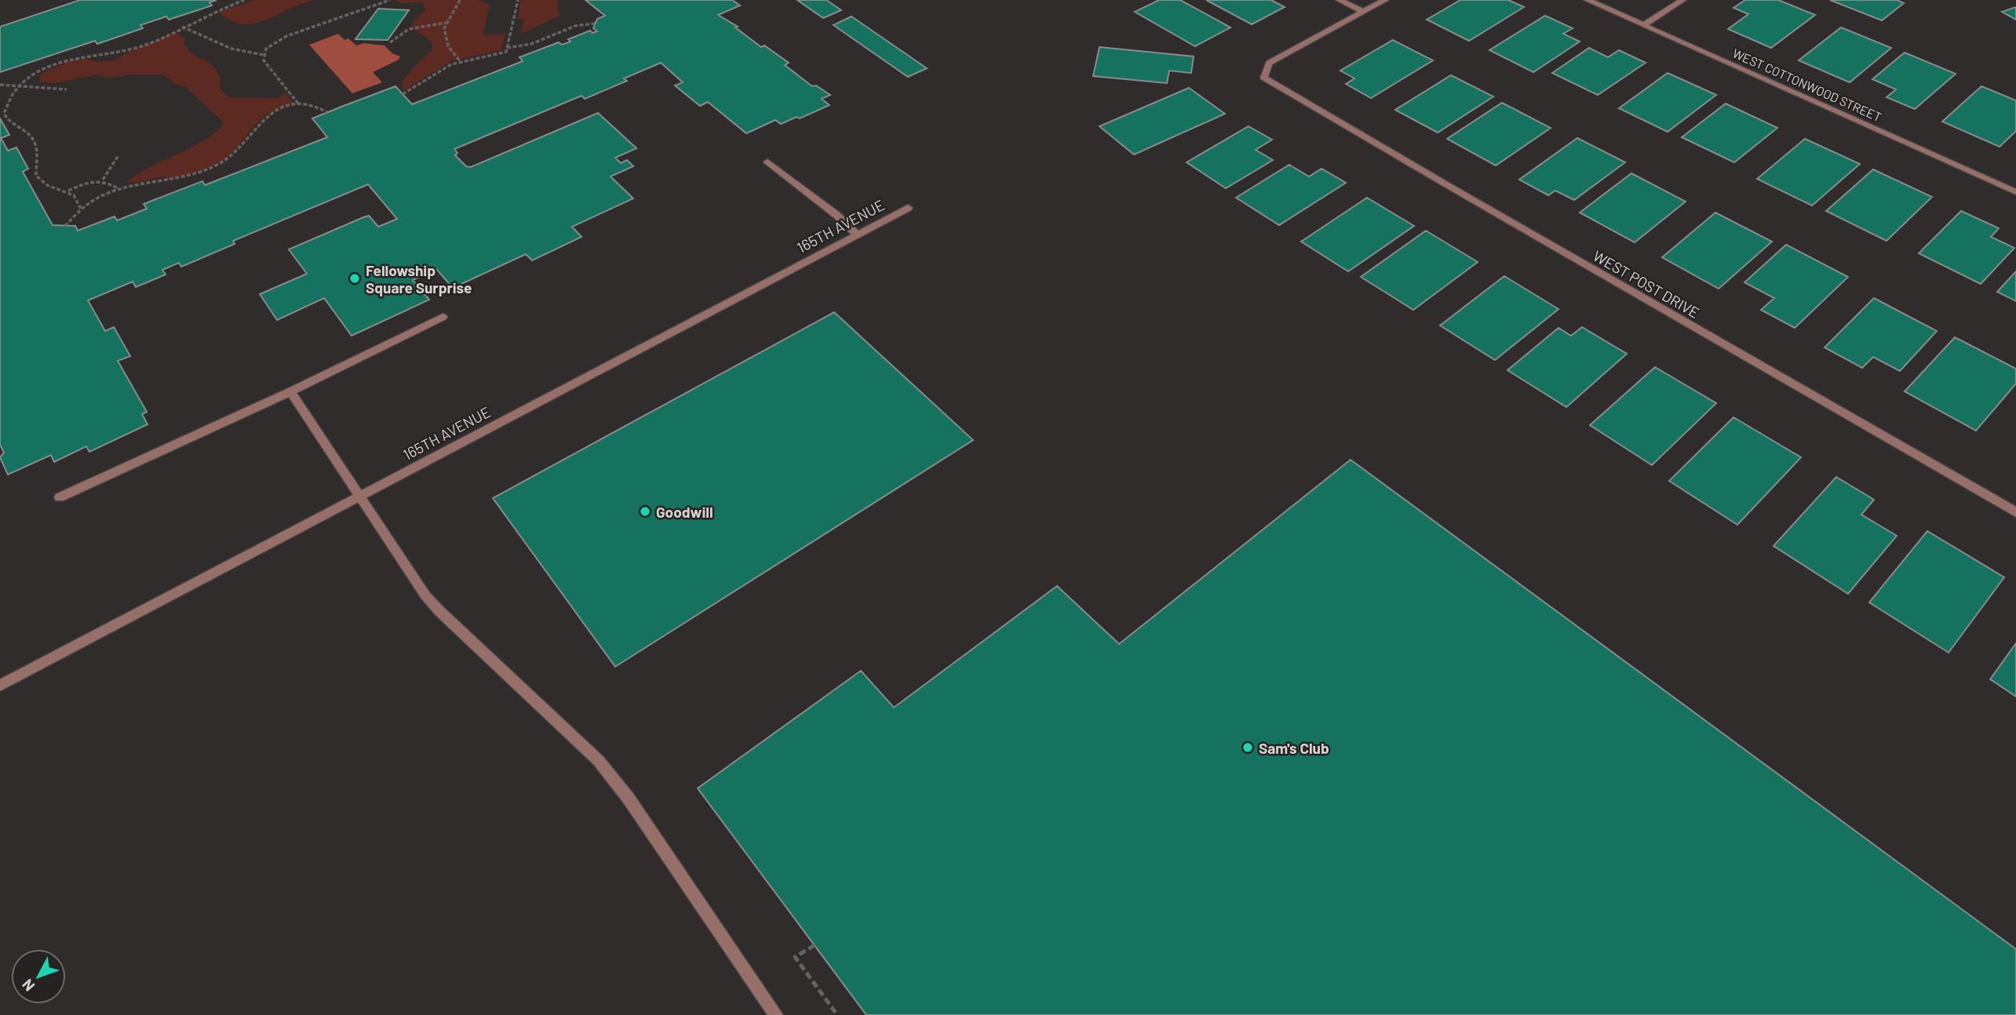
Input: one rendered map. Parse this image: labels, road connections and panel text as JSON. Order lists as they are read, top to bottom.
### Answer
{
  "streets": {
    "street": ["WEST COTTONWOOD STREET", "165TH AVENUE", "WEST POST DRIVE"]
  },
  "places": ["Fellowship Square Surprise", "Goodwill", "Sam's Club"],
  "north": "bottom left"
}
